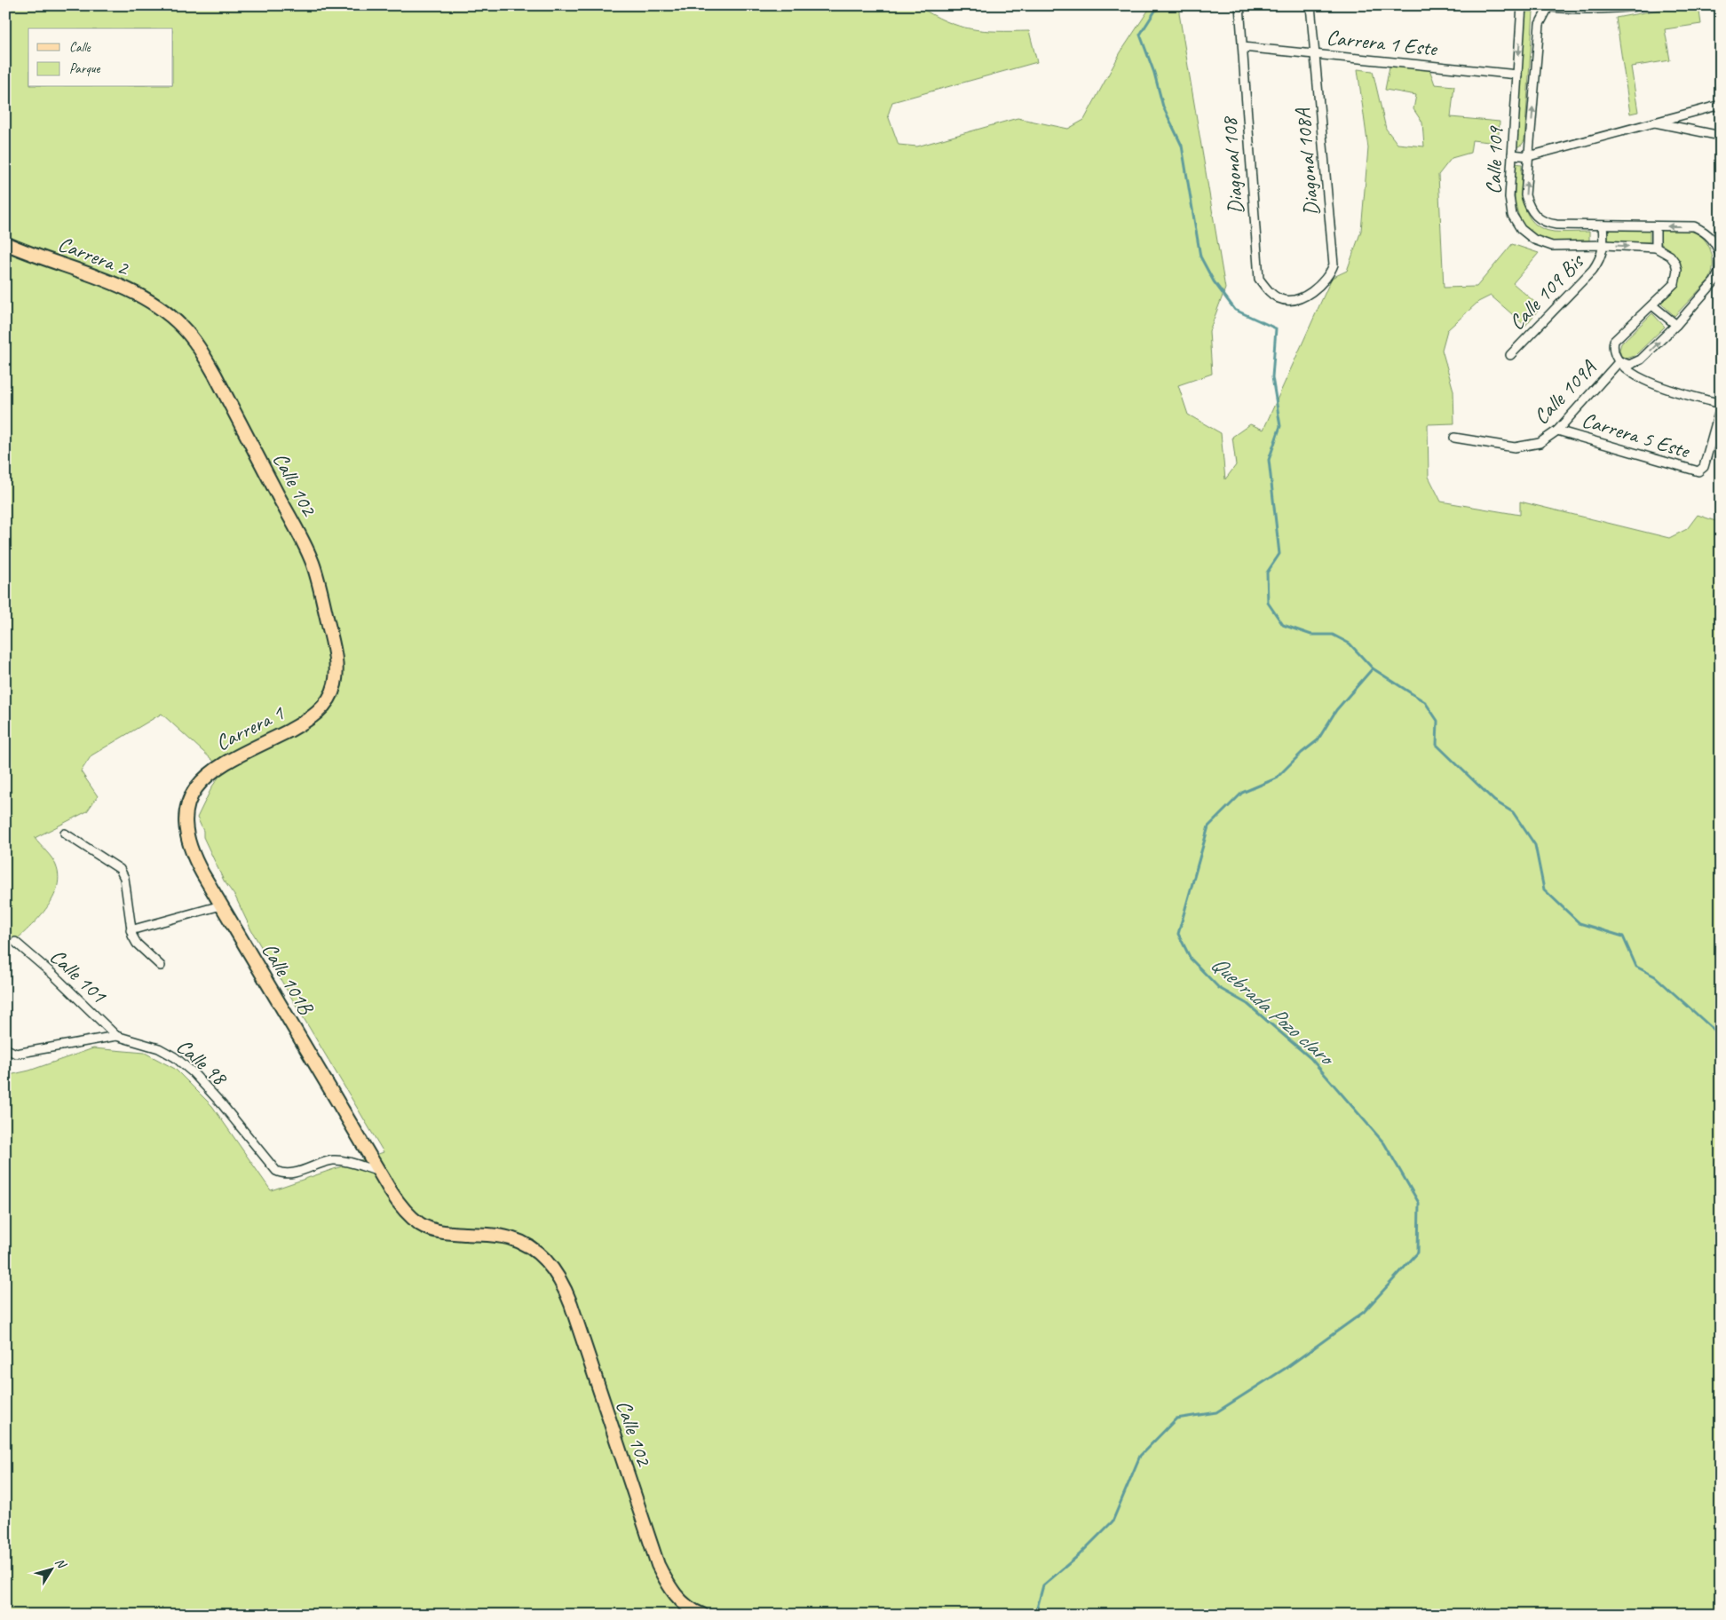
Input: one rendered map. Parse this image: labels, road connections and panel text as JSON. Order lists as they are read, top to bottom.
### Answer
{
  "streets": {
    "main road": [
      "Carrera 2",
      "Calle 102",
      "Carrera 1",
      "Calle 101B"
    ],
    "street": [
      "Carrera 1 Este",
      "Calle 109",
      "Diagonal 108A",
      "Diagonal 108",
      "Calle 109 Bis",
      "Calle 109A",
      "Carrera 5 Este",
      "Calle 101",
      "Calle 98"
    ]
  },
  "crossings": [
    ["Carrera 1 Este", "Calle 109"],
    ["Carrera 1 Este", "Diagonal 108A"],
    ["Carrera 1 Este", "Diagonal 108"],
    ["Calle 109", "Calle 109 Bis"],
    ["Calle 109", "Calle 109A"],
    ["Diagonal 108A", "Diagonal 108"],
    ["Carrera 2", "Calle 102"],
    ["Calle 109A", "Carrera 5 Este"],
    ["Calle 102", "Carrera 1"],
    ["Calle 102", "Calle 101B"],
    ["Carrera 1", "Calle 101B"],
    ["Calle 101", "Calle 98"],
    ["Calle 101B", "Calle 98"]
  ],
  "water": ["Quebrada Pozo claro"],
  "legend": ["Calle", "Parque"],
  "north": "top right"
}
